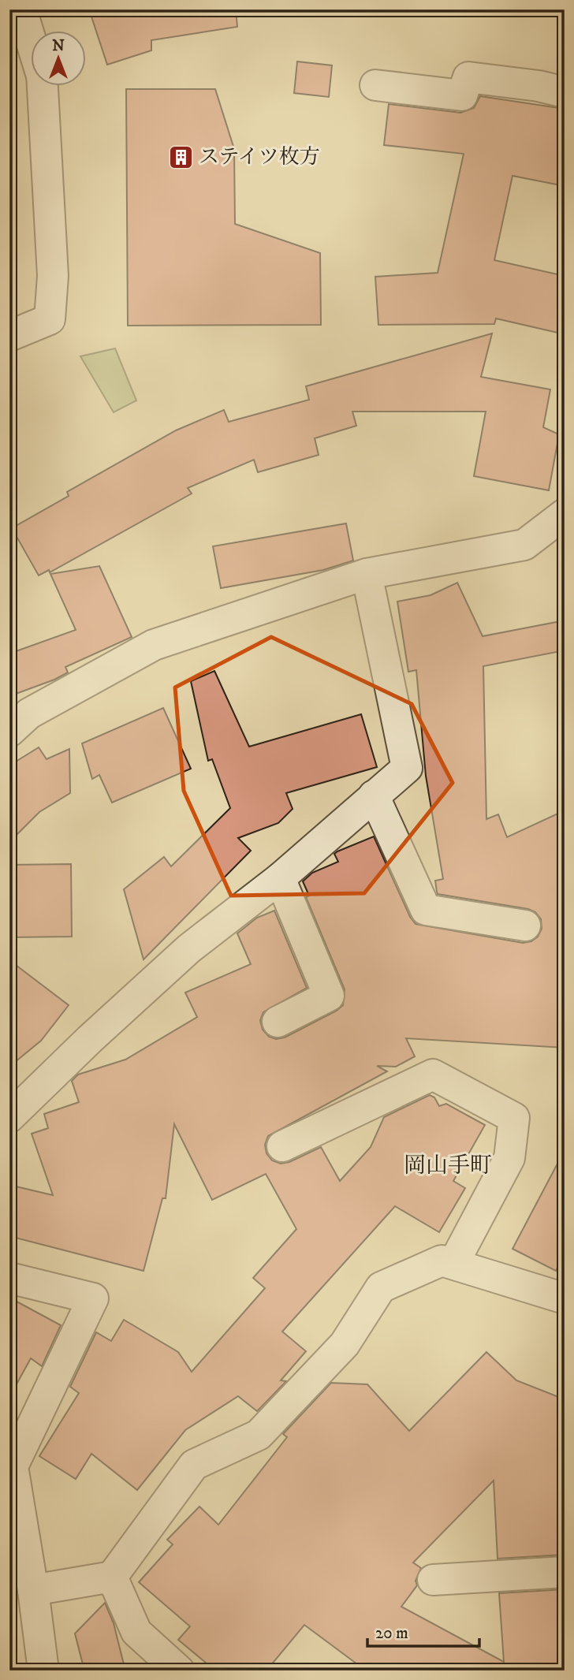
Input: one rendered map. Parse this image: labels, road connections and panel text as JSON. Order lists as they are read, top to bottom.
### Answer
{
  "districts": ["岡山手町"],
  "places": {
    "building": ["ステイツ枚方"]
  },
  "scale_bar": "20 m",
  "north": "top"
}
